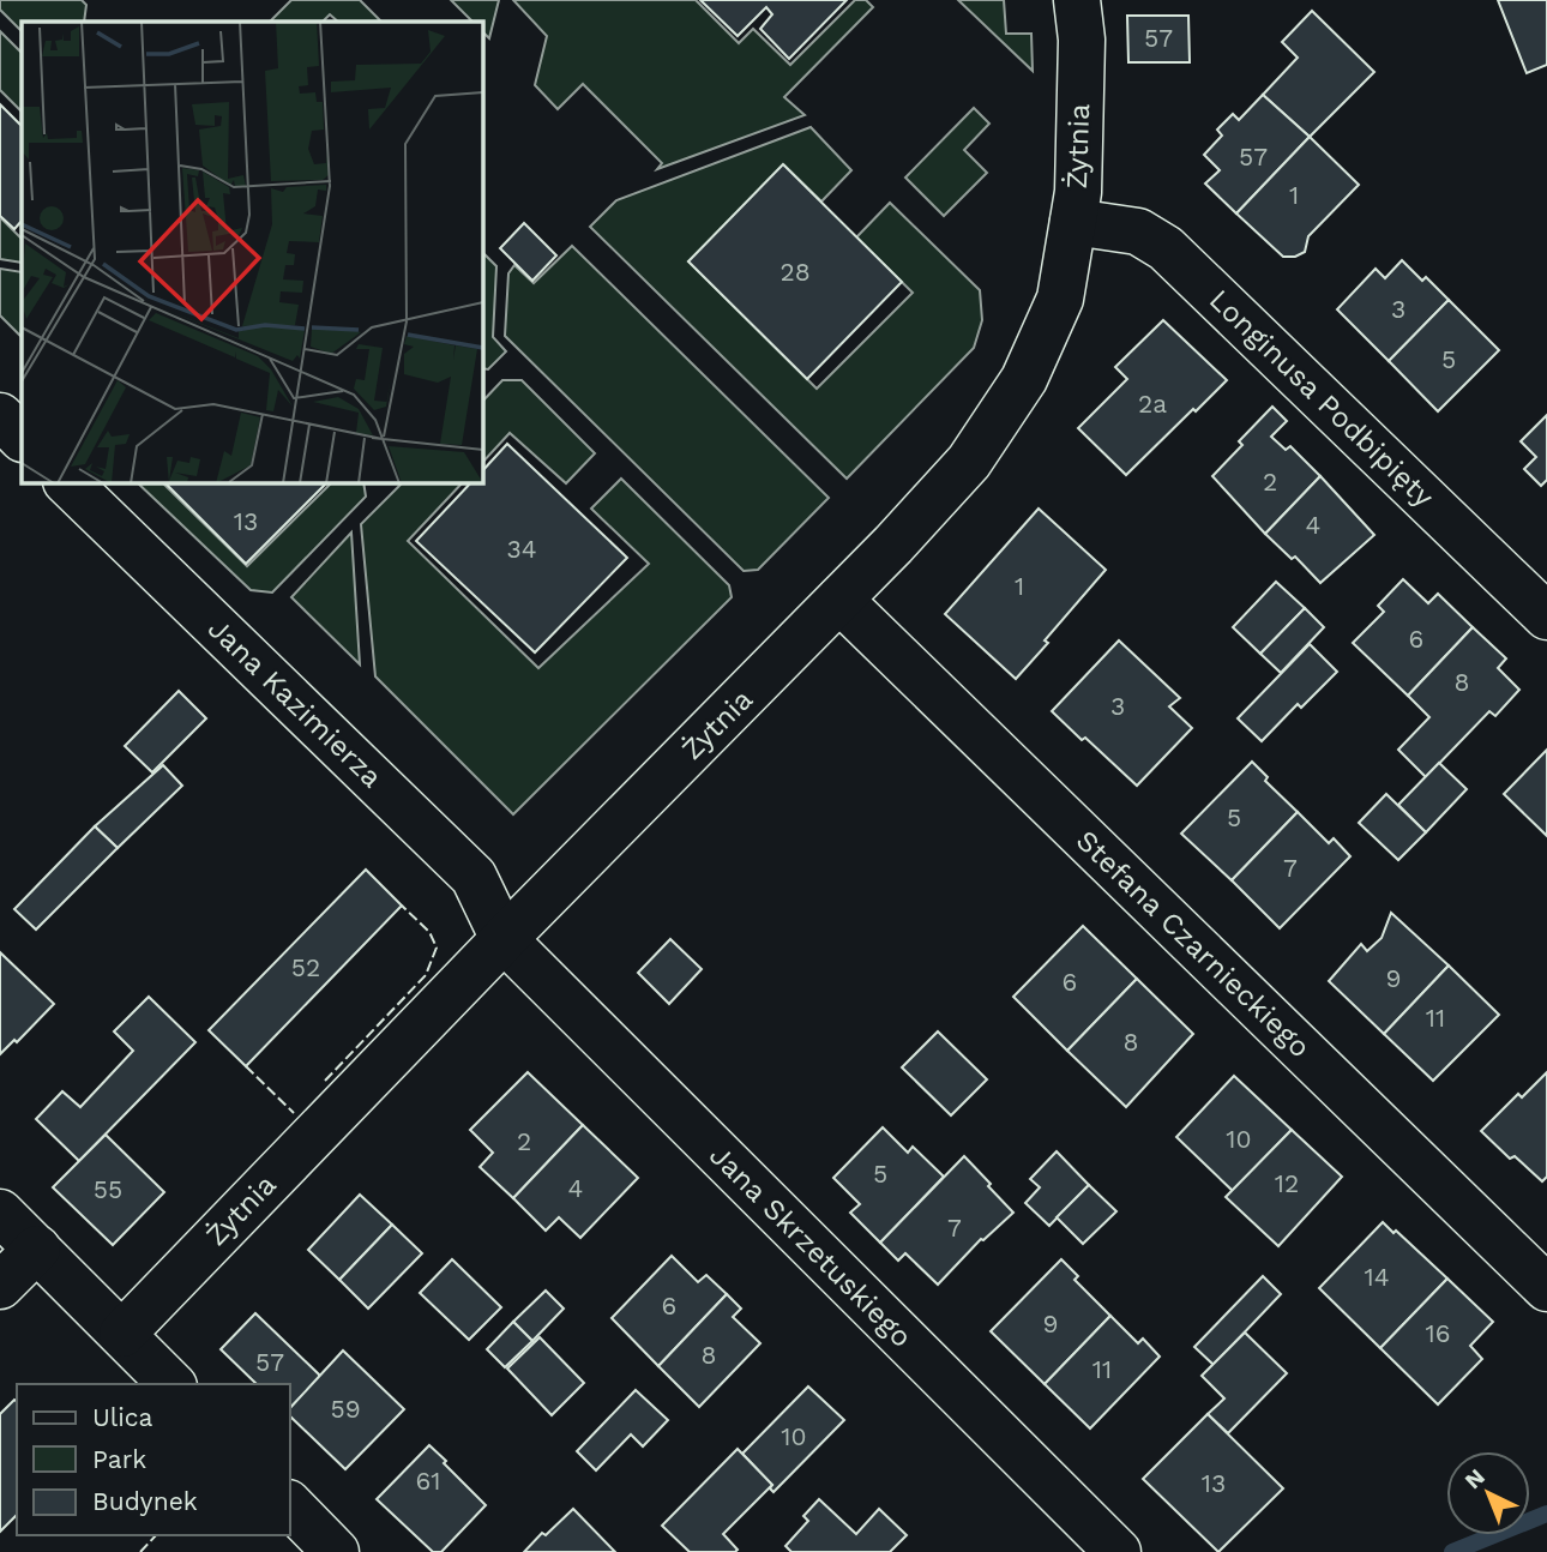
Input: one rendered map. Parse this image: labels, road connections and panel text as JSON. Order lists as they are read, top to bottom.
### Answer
{
  "streets": {
    "street": [
      "Żytnia",
      "Longinusa Podbipięty",
      "Jana Kazimierza",
      "Stefana Czarnieckiego",
      "Jana Skrzetuskiego"
    ]
  },
  "crossings": [
    ["Żytnia", "Longinusa Podbipięty"],
    ["Żytnia", "Jana Kazimierza"],
    ["Żytnia", "Stefana Czarnieckiego"],
    ["Żytnia", "Jana Skrzetuskiego"],
    ["Jana Kazimierza", "Jana Skrzetuskiego"]
  ],
  "house_numbers": [
    "57",
    "57",
    "1",
    "28",
    "3",
    "5",
    "2a",
    "2",
    "13",
    "4",
    "34",
    "1",
    "6",
    "8",
    "3",
    "5",
    "7",
    "52",
    "9",
    "6",
    "11",
    "8",
    "10",
    "2",
    "5",
    "12",
    "4",
    "55",
    "7",
    "14",
    "6",
    "9",
    "16",
    "8",
    "57",
    "11",
    "59",
    "10",
    "61",
    "13"
  ],
  "legend": ["Ulica", "Park", "Budynek"],
  "north": "top left"
}
